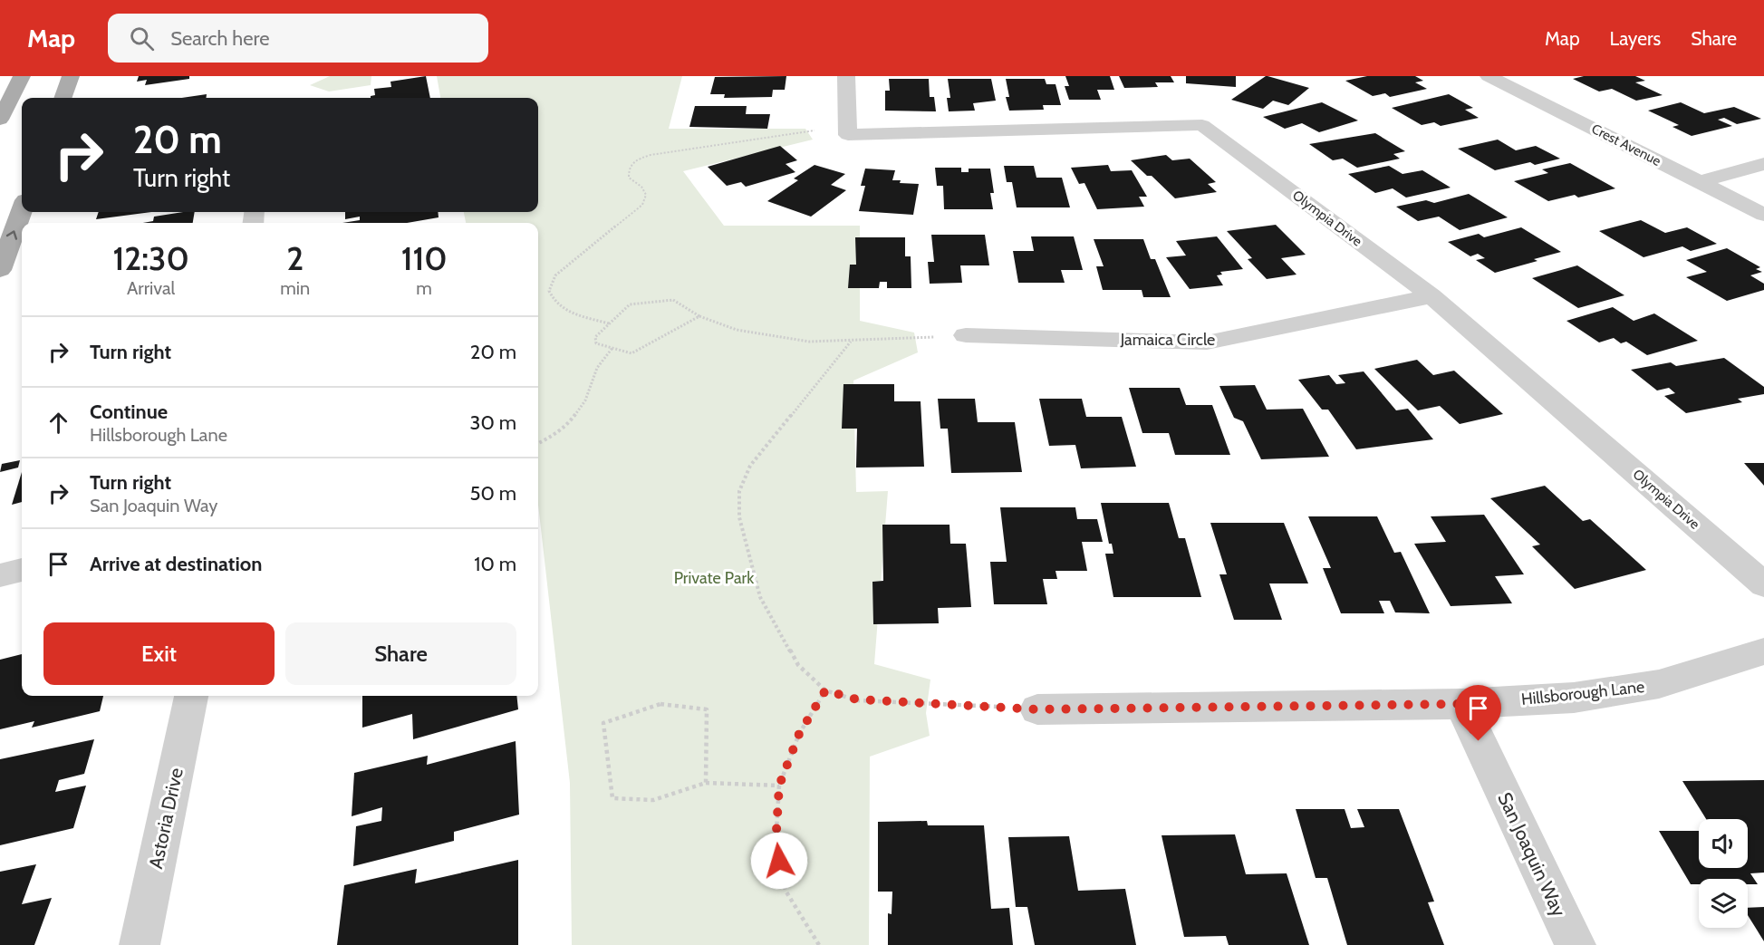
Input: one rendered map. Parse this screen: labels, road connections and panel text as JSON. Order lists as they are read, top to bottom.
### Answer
{
  "streets": {
    "street": [
      "Crest Avenue",
      "Olympia Drive",
      "Jamaica Circle",
      "Hillsborough Lane",
      "Astoria Drive",
      "San Joaquin Way"
    ]
  },
  "crossings": [
    ["Olympia Drive", "Jamaica Circle"],
    ["Hillsborough Lane", "San Joaquin Way"]
  ],
  "parks": ["Private Park"],
  "page": {
    "header": "Map",
    "search": "Search here",
    "nav": ["Map", "Layers", "Share"],
    "turn": ["20 m", "Turn right"],
    "eta": [
      "12:30",
      "Arrival",
      "2",
      "min",
      "110",
      "m"
    ],
    "list": [
      {
        "name": "Turn right",
        "value": "20 m"
      },
      {
        "name": "Continue",
        "note": "Hillsborough Lane",
        "value": "30 m"
      },
      {
        "name": "Turn right",
        "note": "San Joaquin Way",
        "value": "50 m"
      },
      {
        "name": "Arrive at destination",
        "value": "10 m"
      }
    ],
    "buttons": ["Exit", "Share"]
  }
}
